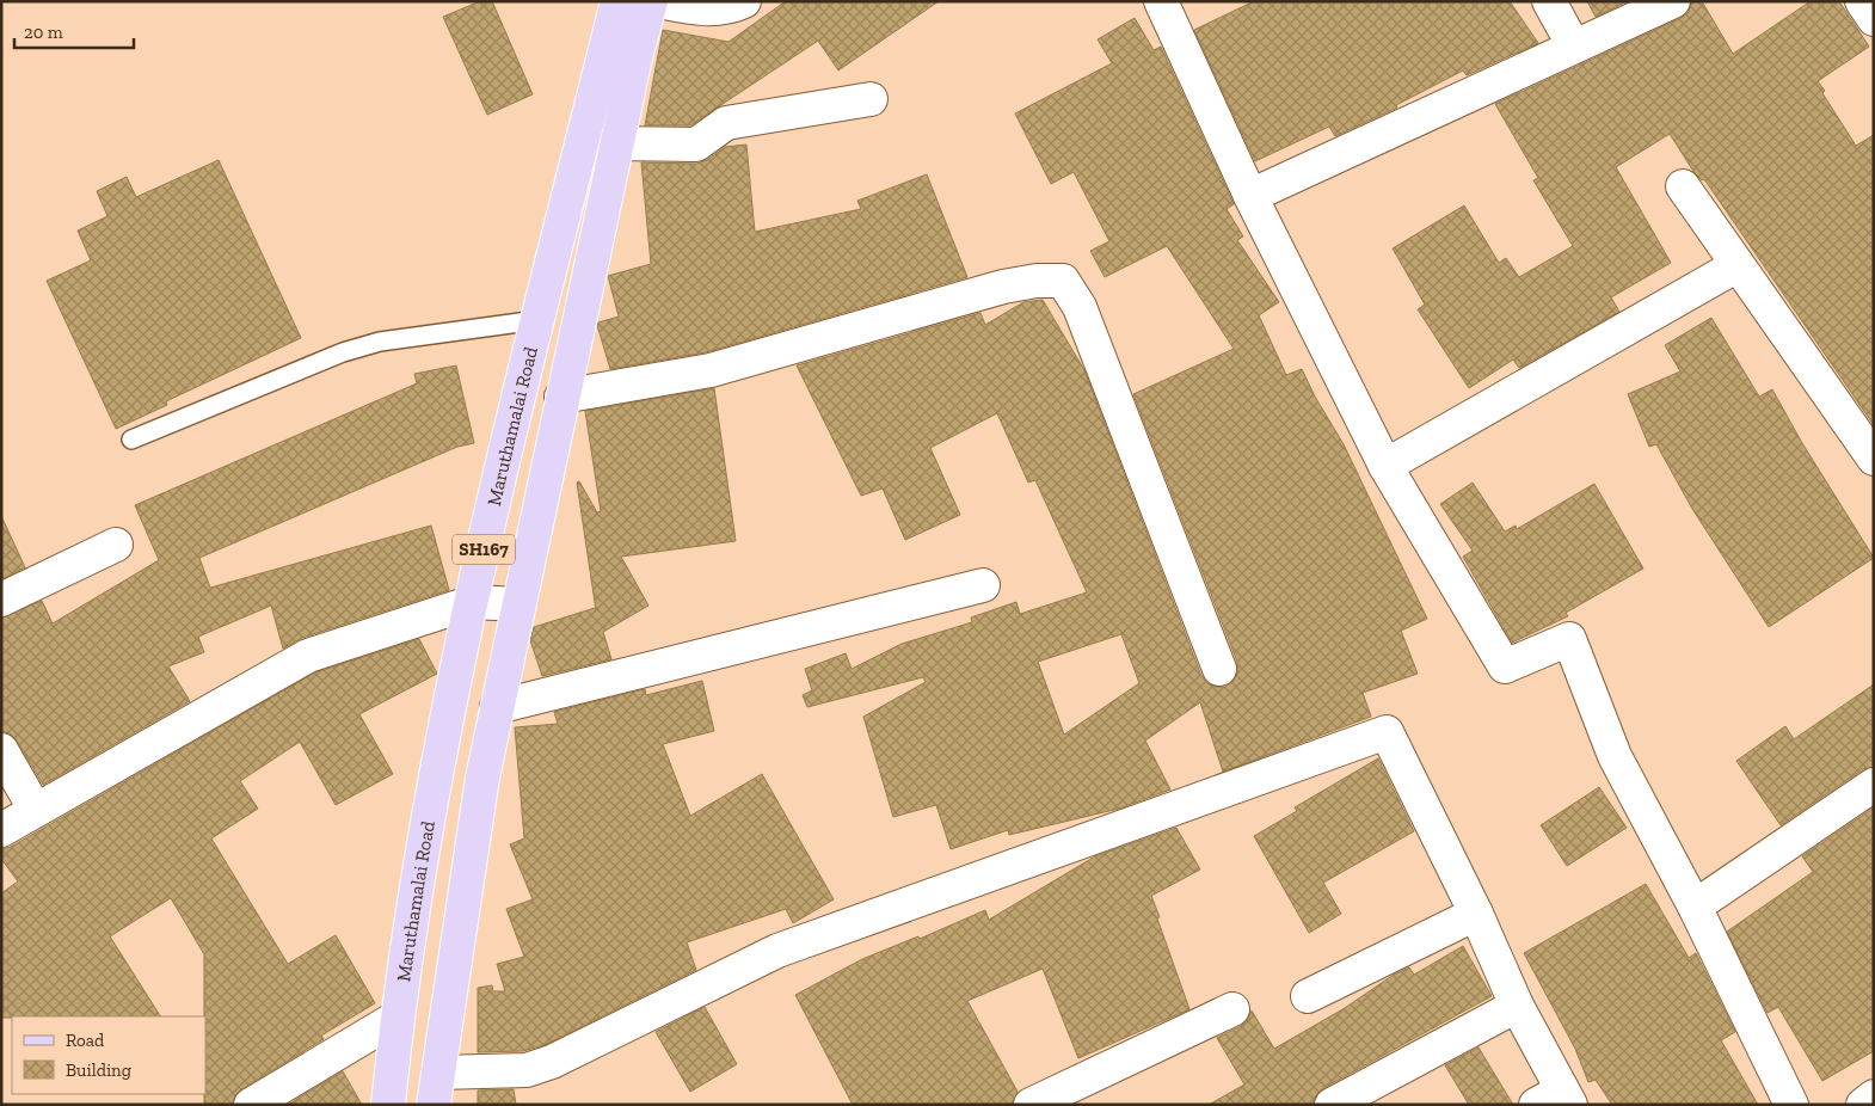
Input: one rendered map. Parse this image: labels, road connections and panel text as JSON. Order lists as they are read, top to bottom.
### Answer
{
  "streets": {
    "main road": ["Maruthamalai Road", "SH167"]
  },
  "legend": ["Road", "Building"],
  "scale_bar": "20 m"
}
